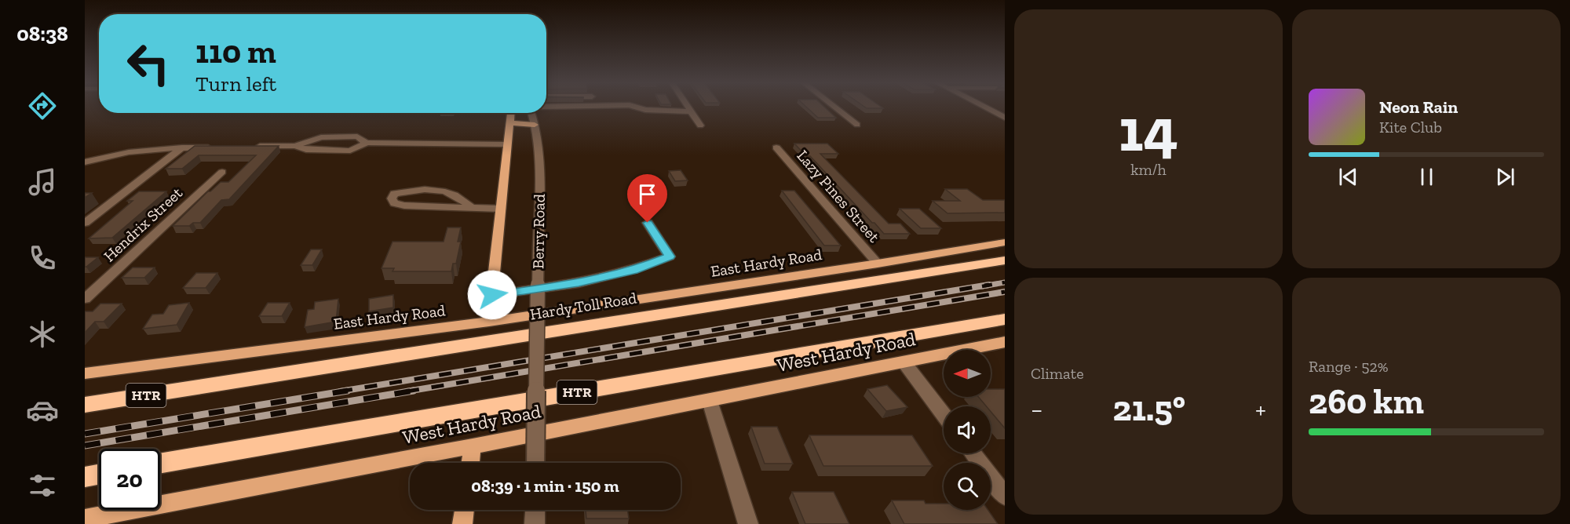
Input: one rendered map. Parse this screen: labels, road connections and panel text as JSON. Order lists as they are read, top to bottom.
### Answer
{
  "streets": {
    "highway": ["Hardy Toll Road", "HTR"],
    "main road": ["East Hardy Road", "West Hardy Road"],
    "street": ["Lazy Pines Street", "Hendrix Street", "Berry Road"]
  },
  "crossings": [
    ["Lazy Pines Street", "East Hardy Road"]
  ],
  "north": "left",
  "page": {
    "tabs": "08:38",
    "tile": [
      ["14", "km/h"],
      "Climate",
      ["Range · 52%", "260 km"]
    ],
    "turn": ["110 m", "Turn left"],
    "song": ["Neon Rain", "Kite Club"],
    "heat": ["−", "21.5°", "+"],
    "limit": "20",
    "trip": "08:39 · 1 min · 150 m"
  }
}
